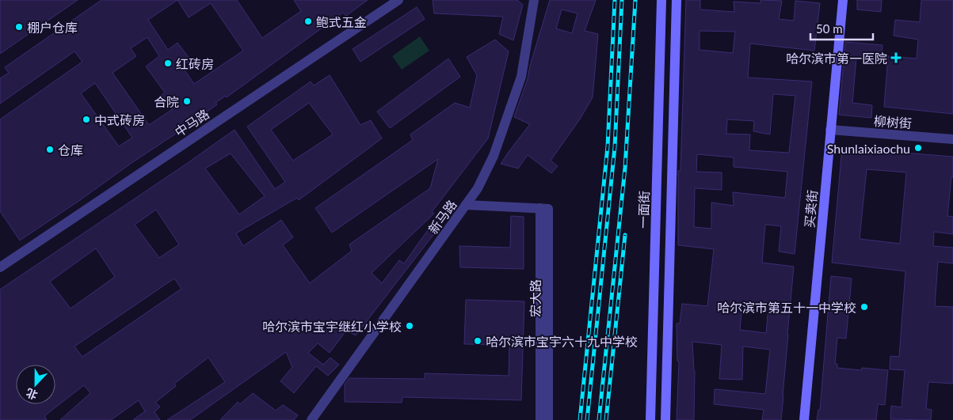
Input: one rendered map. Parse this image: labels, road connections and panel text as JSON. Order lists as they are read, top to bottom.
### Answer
{
  "streets": {
    "main road": ["买卖街", "一面街"],
    "street": [
      "柳树街",
      "中马路",
      "新马路",
      "宏大路"
    ]
  },
  "crossings": [
    ["柳树街", "买卖街"]
  ],
  "places": {
    "other": [
      "鲍式五金",
      "棚户仓库",
      "红砖房",
      "合院",
      "中式砖房",
      "Shunlaixiaochu",
      "仓库",
      "哈尔滨市第五十一中学校",
      "哈尔滨市宝宇继红小学校",
      "哈尔滨市宝宇六十九中学校"
    ],
    "health": ["哈尔滨市第一医院"]
  },
  "scale_bar": "50 m",
  "north": "bottom"
}
